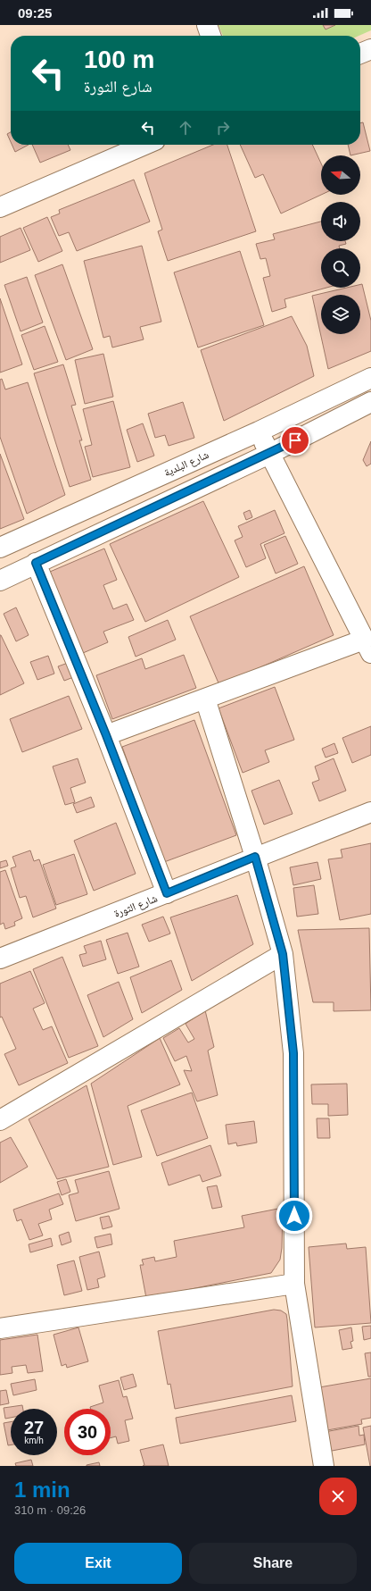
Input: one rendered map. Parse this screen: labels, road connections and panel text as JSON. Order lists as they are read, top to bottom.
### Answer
{
  "streets": {
    "street": ["شارع البلدية", "شارع الثورة"]
  },
  "north": "left",
  "page": {
    "status": "09:25",
    "turn": ["100 m", "شارع الثورة"],
    "speed": "27 km/h",
    "limit": "30",
    "heading": ["1 min", "310 m · 09:26"],
    "buttons": ["Exit", "Share"]
  }
}
